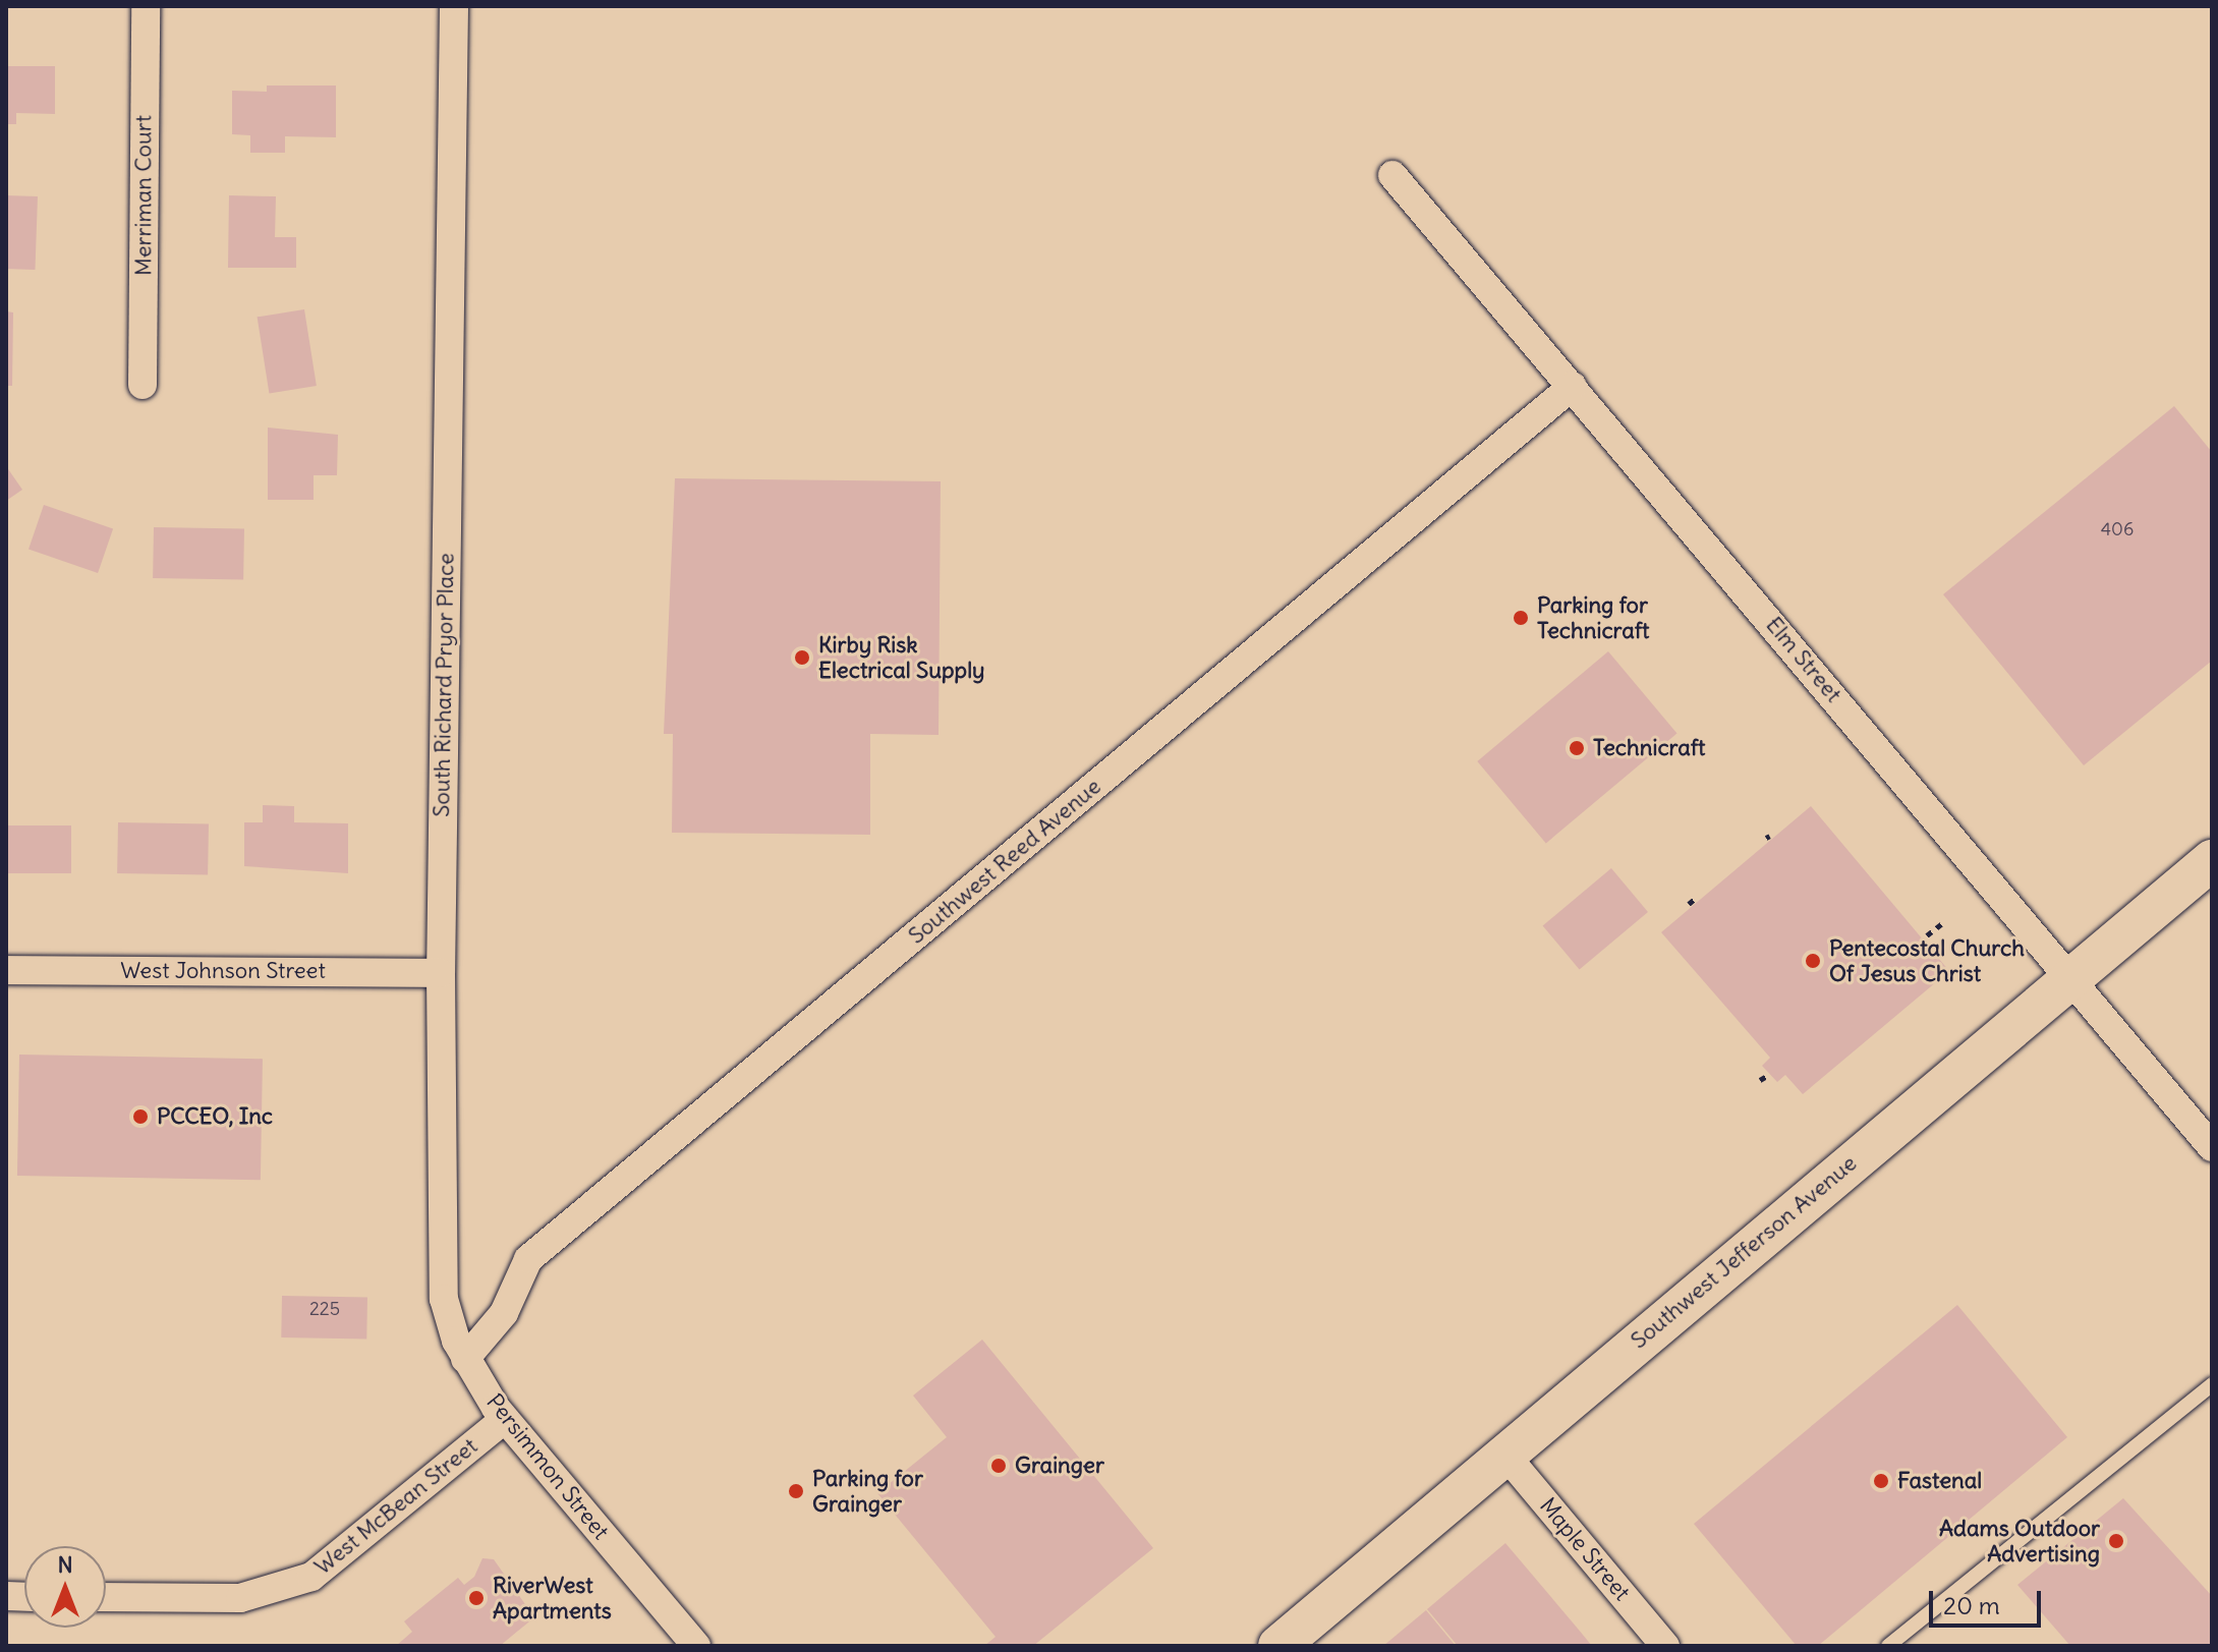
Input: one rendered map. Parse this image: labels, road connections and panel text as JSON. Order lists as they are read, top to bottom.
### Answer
{
  "streets": {
    "main road": ["Southwest Jefferson Avenue"],
    "street": [
      "Merriman Court",
      "Elm Street",
      "South Richard Pryor Place",
      "Southwest Reed Avenue",
      "West Johnson Street",
      "Persimmon Street",
      "West McBean Street",
      "Maple Street"
    ]
  },
  "crossings": [
    ["Elm Street", "Southwest Reed Avenue"],
    ["Elm Street", "Southwest Jefferson Avenue"],
    ["South Richard Pryor Place", "Southwest Reed Avenue"],
    ["South Richard Pryor Place", "West Johnson Street"],
    ["South Richard Pryor Place", "Persimmon Street"],
    ["Southwest Reed Avenue", "Persimmon Street"],
    ["Southwest Jefferson Avenue", "Maple Street"],
    ["Persimmon Street", "West McBean Street"]
  ],
  "places": [
    "Parking for Technicraft",
    "Kirby Risk Electrical Supply",
    "Technicraft",
    "Pentecostal Church Of Jesus Christ",
    "PCCEO, Inc",
    "Grainger",
    "Fastenal",
    "Parking for Grainger",
    "Adams Outdoor Advertising",
    "RiverWest Apartments"
  ],
  "house_numbers": ["406", "225"],
  "scale_bar": "20 m",
  "north": "top"
}
